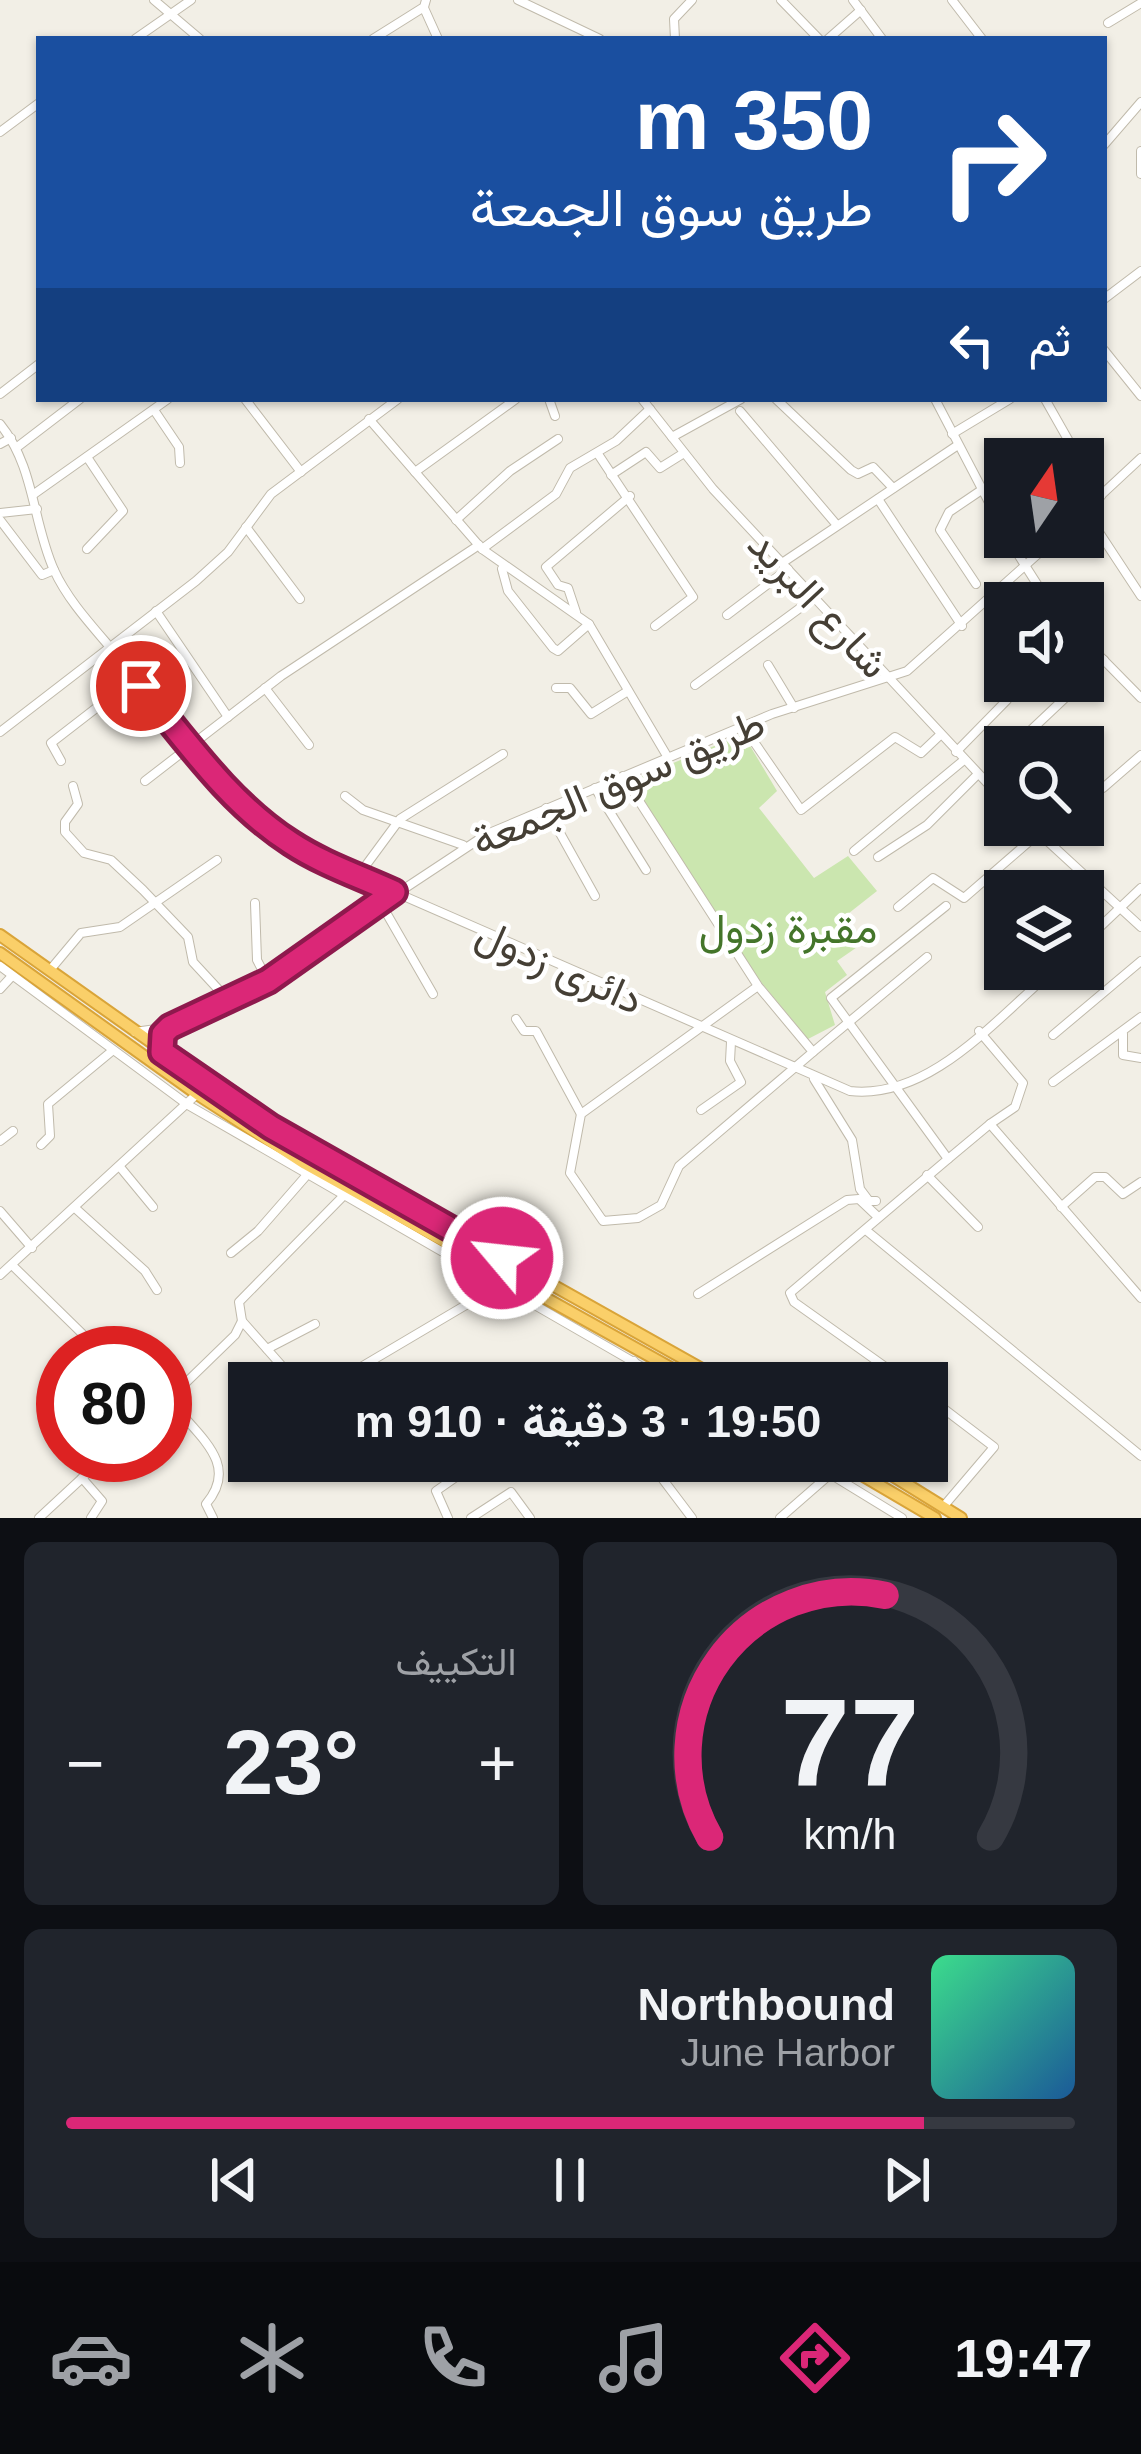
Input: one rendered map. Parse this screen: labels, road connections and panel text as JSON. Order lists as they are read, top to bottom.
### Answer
{
  "streets": {
    "street": ["شارع البريد", "طريق سوق الجمعة", "دائرى زدول"]
  },
  "crossings": [
    ["شارع البريد", "طريق سوق الجمعة"],
    ["طريق سوق الجمعة", "دائرى زدول"]
  ],
  "parks": ["مقبرة زدول"],
  "north": "top",
  "page": {
    "turn": ["350 m", "طريق سوق الجمعة"],
    "then": "ثم",
    "limit": "80",
    "trip": "19:50 · 3 دقيقة · 910 m",
    "tile": "التكييف",
    "heat": ["−", "23°", "+"],
    "song": ["Northbound", "June Harbor"],
    "tabs": "19:47",
    "gauge": ["77", "km/h"]
  }
}
